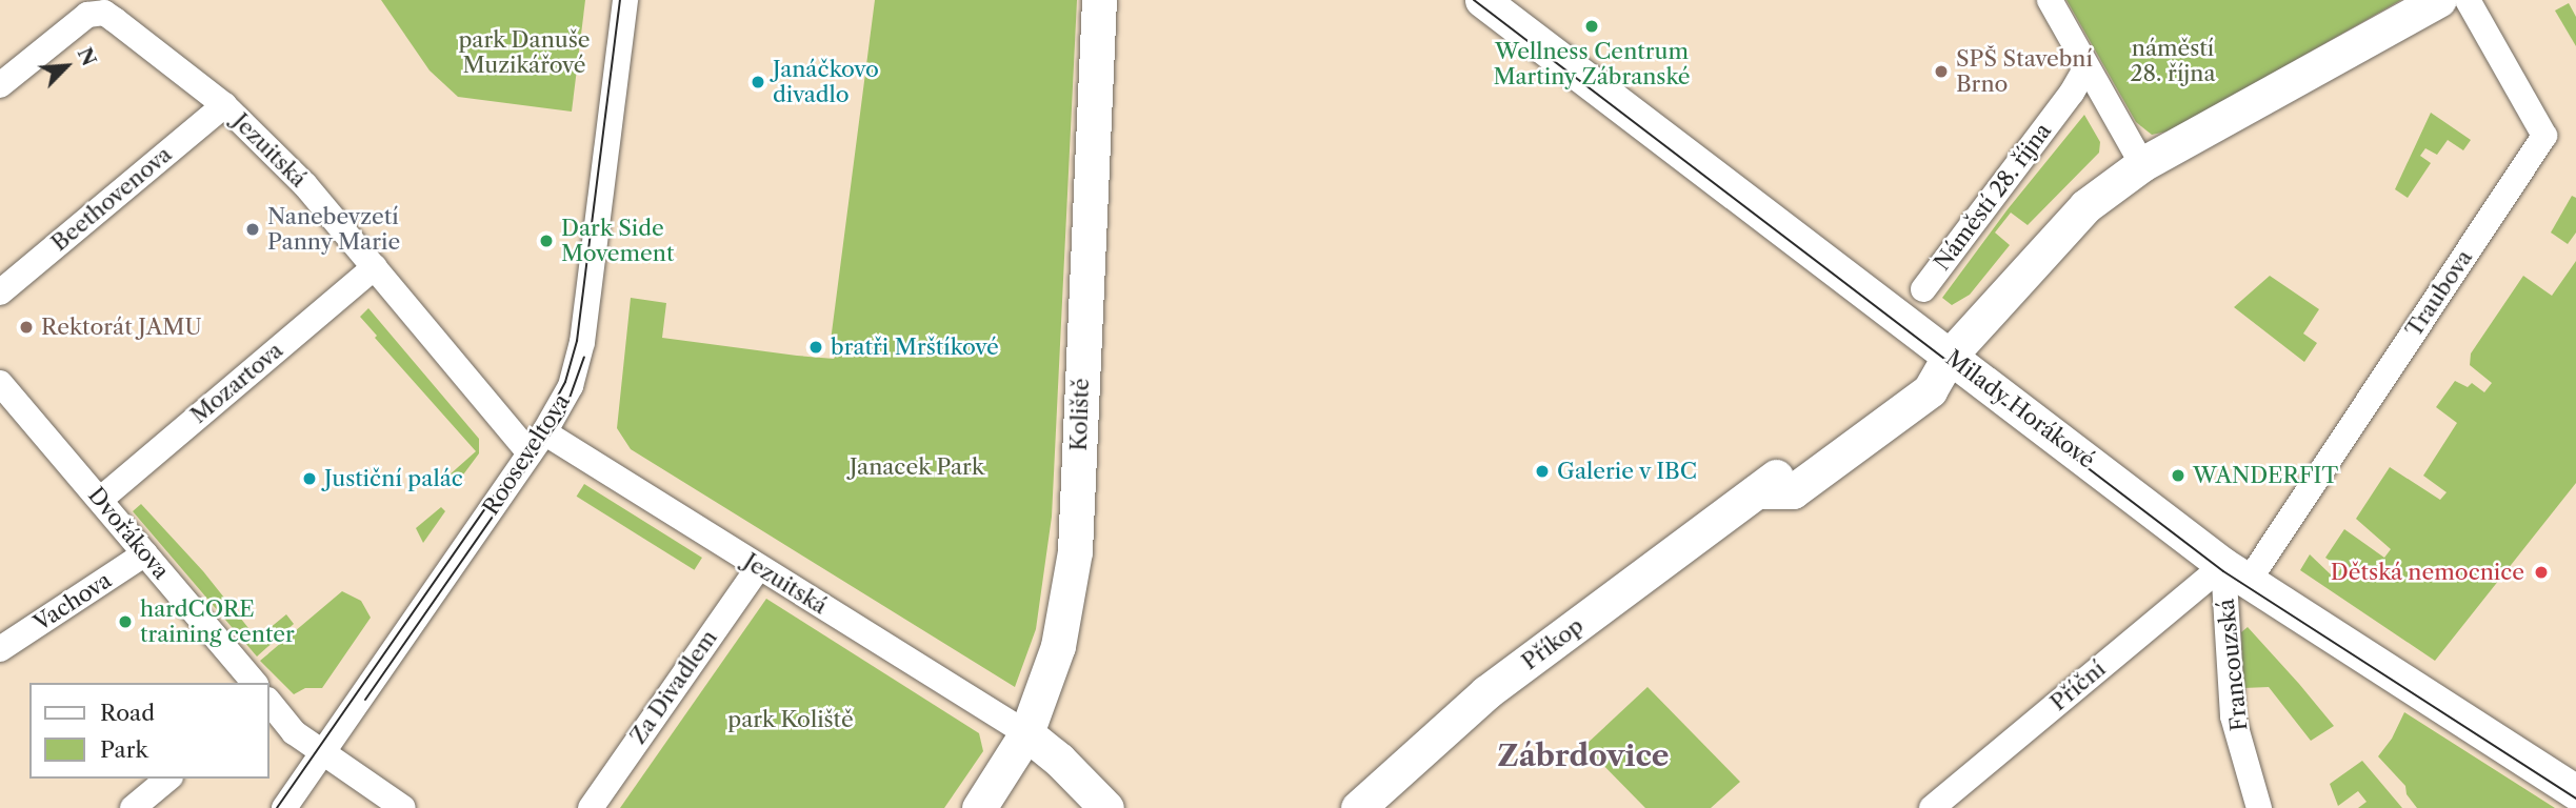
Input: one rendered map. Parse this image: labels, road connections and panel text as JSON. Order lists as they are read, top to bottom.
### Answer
{
  "streets": {
    "street": [
      "Jezuitská",
      "Náměstí 28. října",
      "Beethovenova",
      "Traubova",
      "Mozartova",
      "Milady Horákové",
      "Koliště",
      "Rooseveltova",
      "Dvořákova",
      "Vachova",
      "Příkop",
      "Francouzská",
      "Příční",
      "Za Divadlem"
    ]
  },
  "crossings": [
    ["Jezuitská", "Beethovenova"],
    ["Jezuitská", "Mozartova"],
    ["Jezuitská", "Koliště"],
    ["Jezuitská", "Rooseveltova"],
    ["Jezuitská", "Za Divadlem"],
    ["Traubova", "Milady Horákové"],
    ["Traubova", "Francouzská"],
    ["Traubova", "Příční"],
    ["Mozartova", "Dvořákova"],
    ["Milady Horákové", "Příkop"],
    ["Milady Horákové", "Francouzská"],
    ["Milady Horákové", "Příční"],
    ["Dvořákova", "Vachova"],
    ["Francouzská", "Příční"]
  ],
  "districts": ["Zábrdovice"],
  "parks": [
    "park Danuše Muzikářové",
    "náměstí 28. října",
    "Janacek Park",
    "park Koliště"
  ],
  "places": [
    "Wellness Centrum Martiny Zábranské",
    "SPŠ Stavební Brno",
    "Janáčkovo divadlo",
    "Nanebevzetí Panny Marie",
    "Dark Side Movement",
    "Rektorát JAMU",
    "bratři Mrštíkové",
    "Galerie v IBC",
    "WANDERFIT",
    "Justiční palác",
    "Dětská nemocnice",
    "hardCORE training center"
  ],
  "legend": ["Road", "Park"],
  "north": "top right"
}
